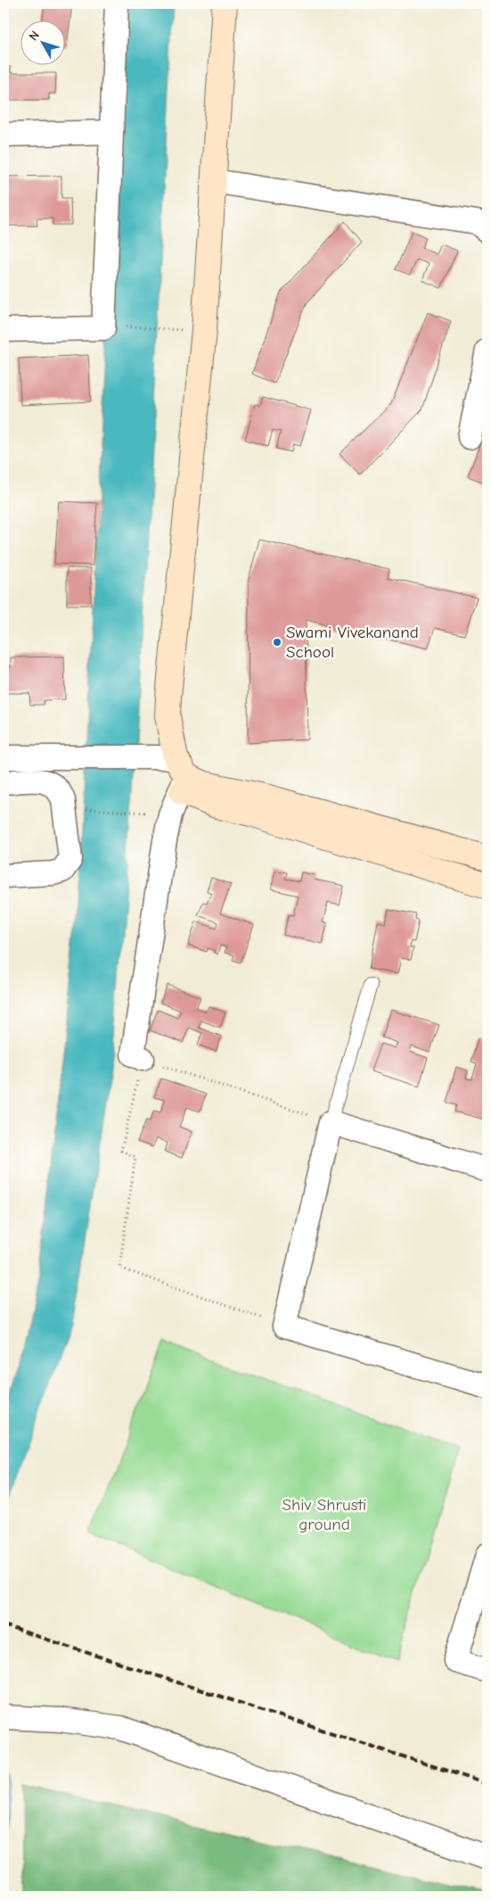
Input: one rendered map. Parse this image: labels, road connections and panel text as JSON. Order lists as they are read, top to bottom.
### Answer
{
  "parks": ["Shiv Shrusti ground"],
  "places": ["Swami Vivekanand School"],
  "north": "top left"
}
